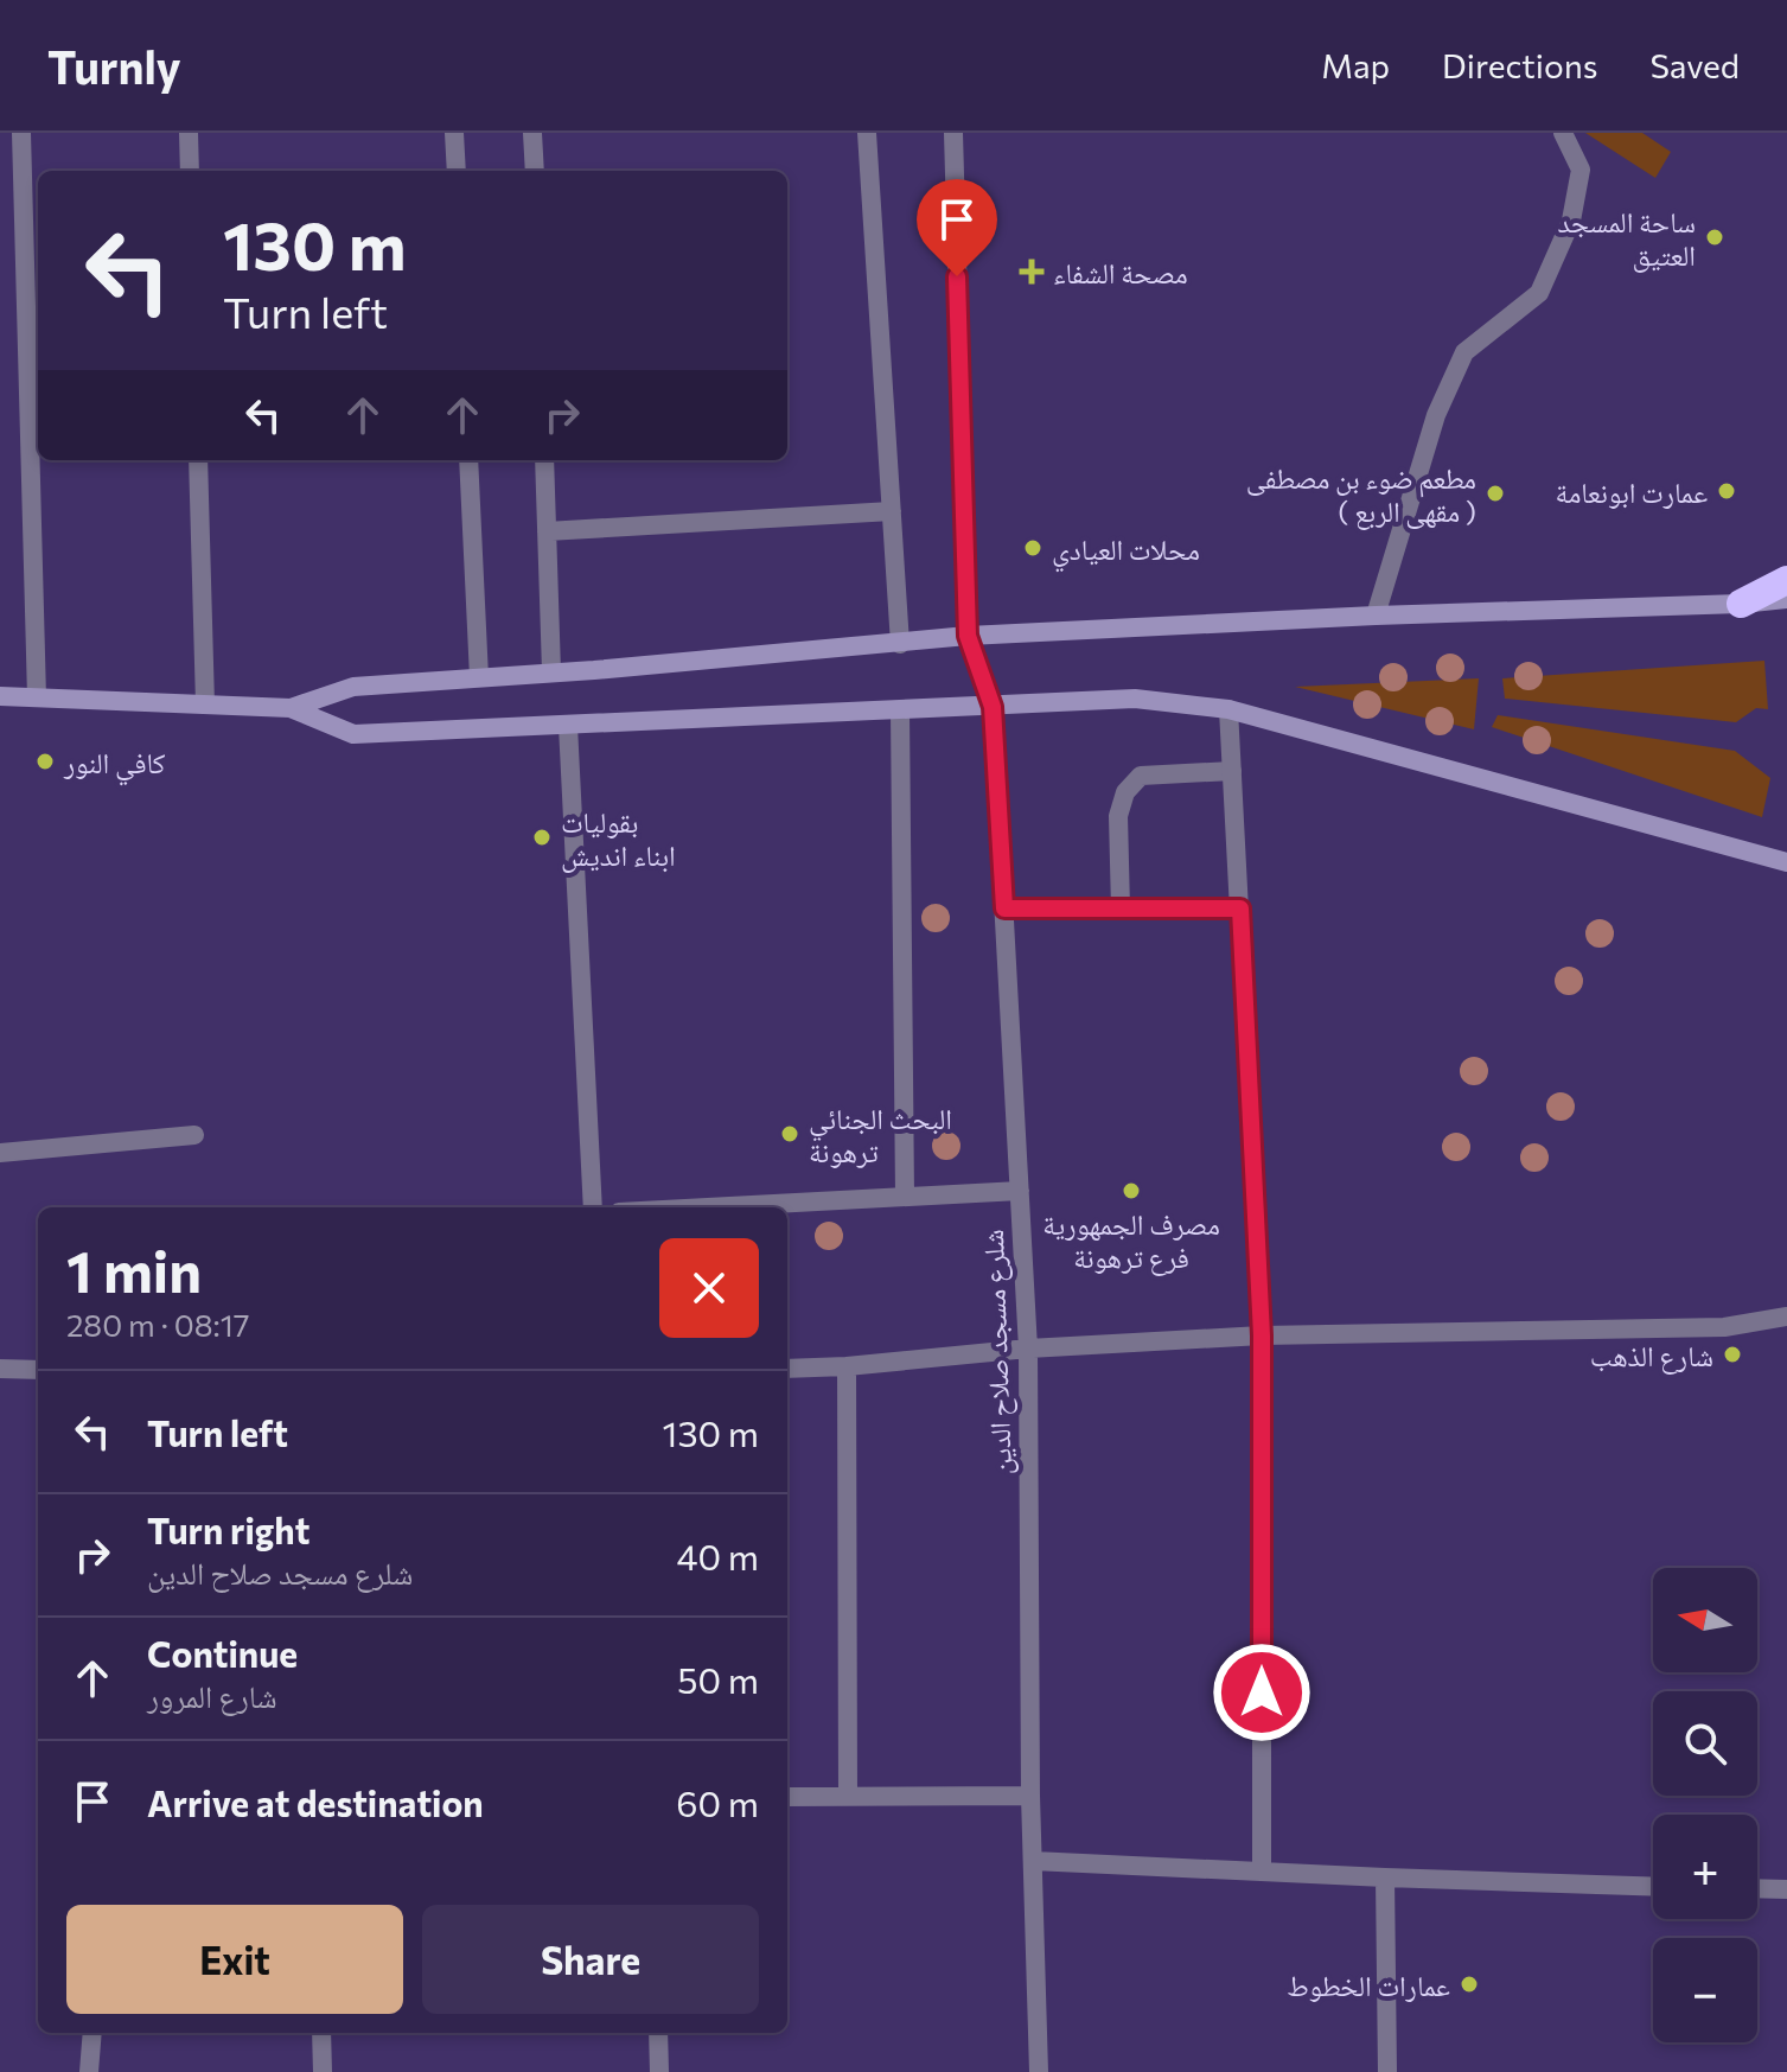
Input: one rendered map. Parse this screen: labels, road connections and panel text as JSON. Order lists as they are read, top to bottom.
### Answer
{
  "streets": {
    "street": ["شلرع مسجد صلاح الدين"]
  },
  "places": {
    "other": [
      "ساحة المسجد العتيق",
      "عمارت ابونعامة",
      "مطعم ضوء بن مصطفى ( مقهى الربع )",
      "محلات العيادي",
      "كافي النور",
      "بقوليات ابناء انديش",
      "البحث الجنائي ترهونة",
      "مصرف الجمهورية فرع ترهونة",
      "شارع الذهب",
      "عمارات الخطوط"
    ],
    "health": ["مصحة الشفاء"]
  },
  "north": "left",
  "page": {
    "header": "Turnly",
    "nav": ["Map", "Directions", "Saved"],
    "turn": ["130 m", "Turn left"],
    "heading": ["1 min", "280 m · 08:17"],
    "list": [
      {
        "name": "Turn left",
        "value": "130 m"
      },
      {
        "name": "Turn right",
        "note": "شلرع مسجد صلاح الدين",
        "value": "40 m"
      },
      {
        "name": "Continue",
        "note": "شارع المرور",
        "value": "50 m"
      },
      {
        "name": "Arrive at destination",
        "value": "60 m"
      }
    ],
    "map_buttons": ["+", "−"],
    "buttons": ["Exit", "Share"]
  }
}
